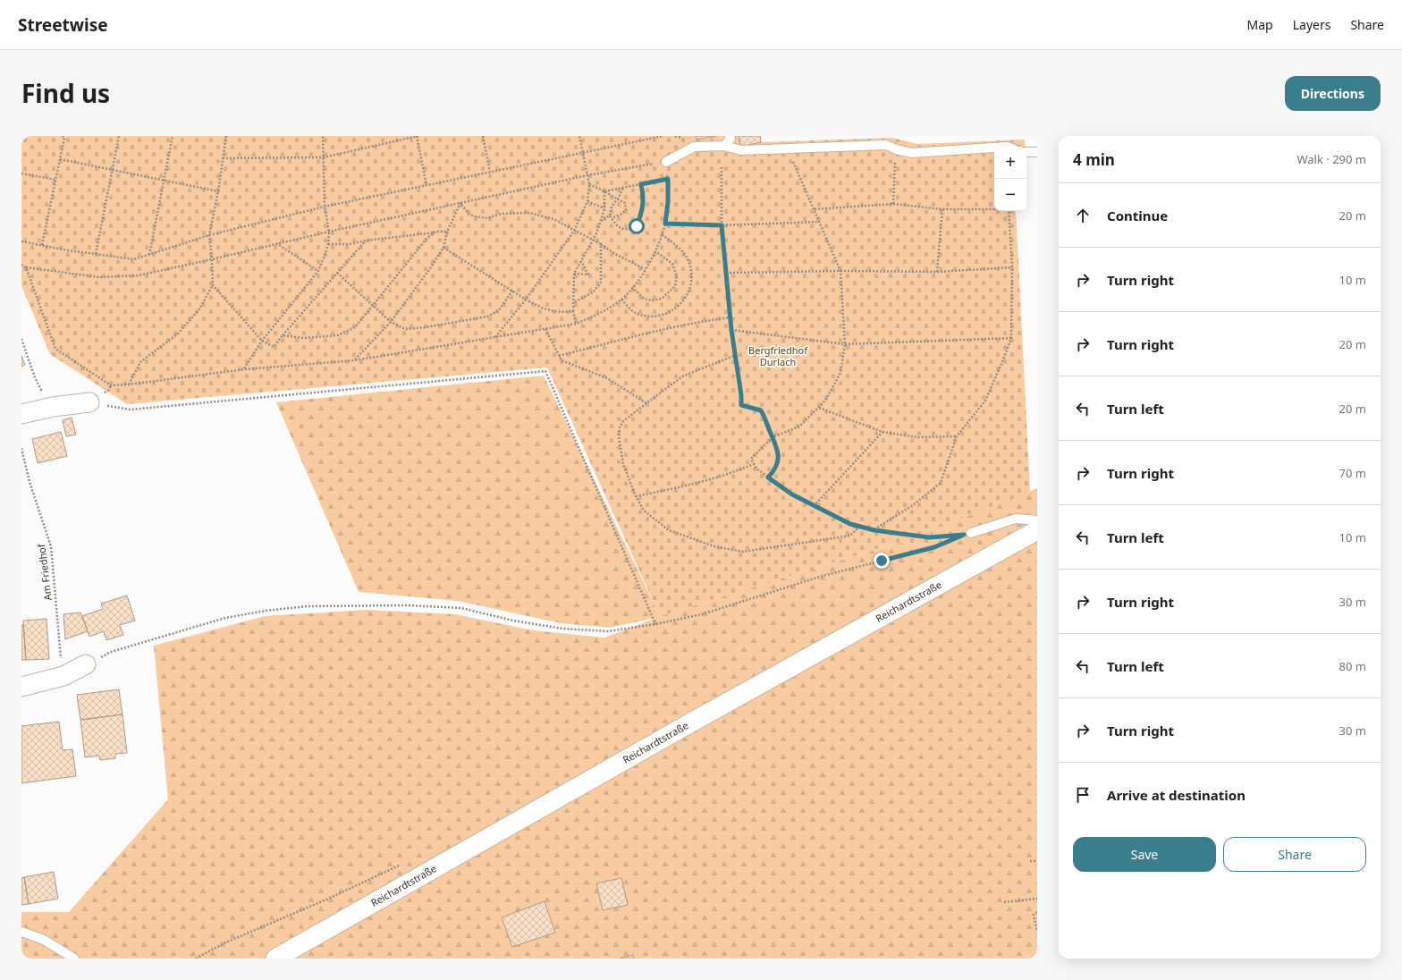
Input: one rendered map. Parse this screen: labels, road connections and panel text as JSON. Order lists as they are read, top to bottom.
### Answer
{
  "streets": {
    "street": ["Reichardtstraße"],
    "path": ["Am Friedhof"]
  },
  "parks": ["Bergfriedhof Durlach"],
  "page": {
    "header": "Streetwise",
    "nav": ["Map", "Layers", "Share"],
    "title": "Find us",
    "buttons": [
      "Directions",
      ["Save", "Share"]
    ],
    "heading": ["4 min", "Walk · 290 m"],
    "map_buttons": ["+", "−"],
    "list": [
      ["Continue", "20 m"],
      ["Turn right", "10 m"],
      ["Turn right", "20 m"],
      ["Turn left", "20 m"],
      ["Turn right", "70 m"],
      ["Turn left", "10 m"],
      ["Turn right", "30 m"],
      ["Turn left", "80 m"],
      ["Turn right", "30 m"],
      "Arrive at destination"
    ]
  }
}
